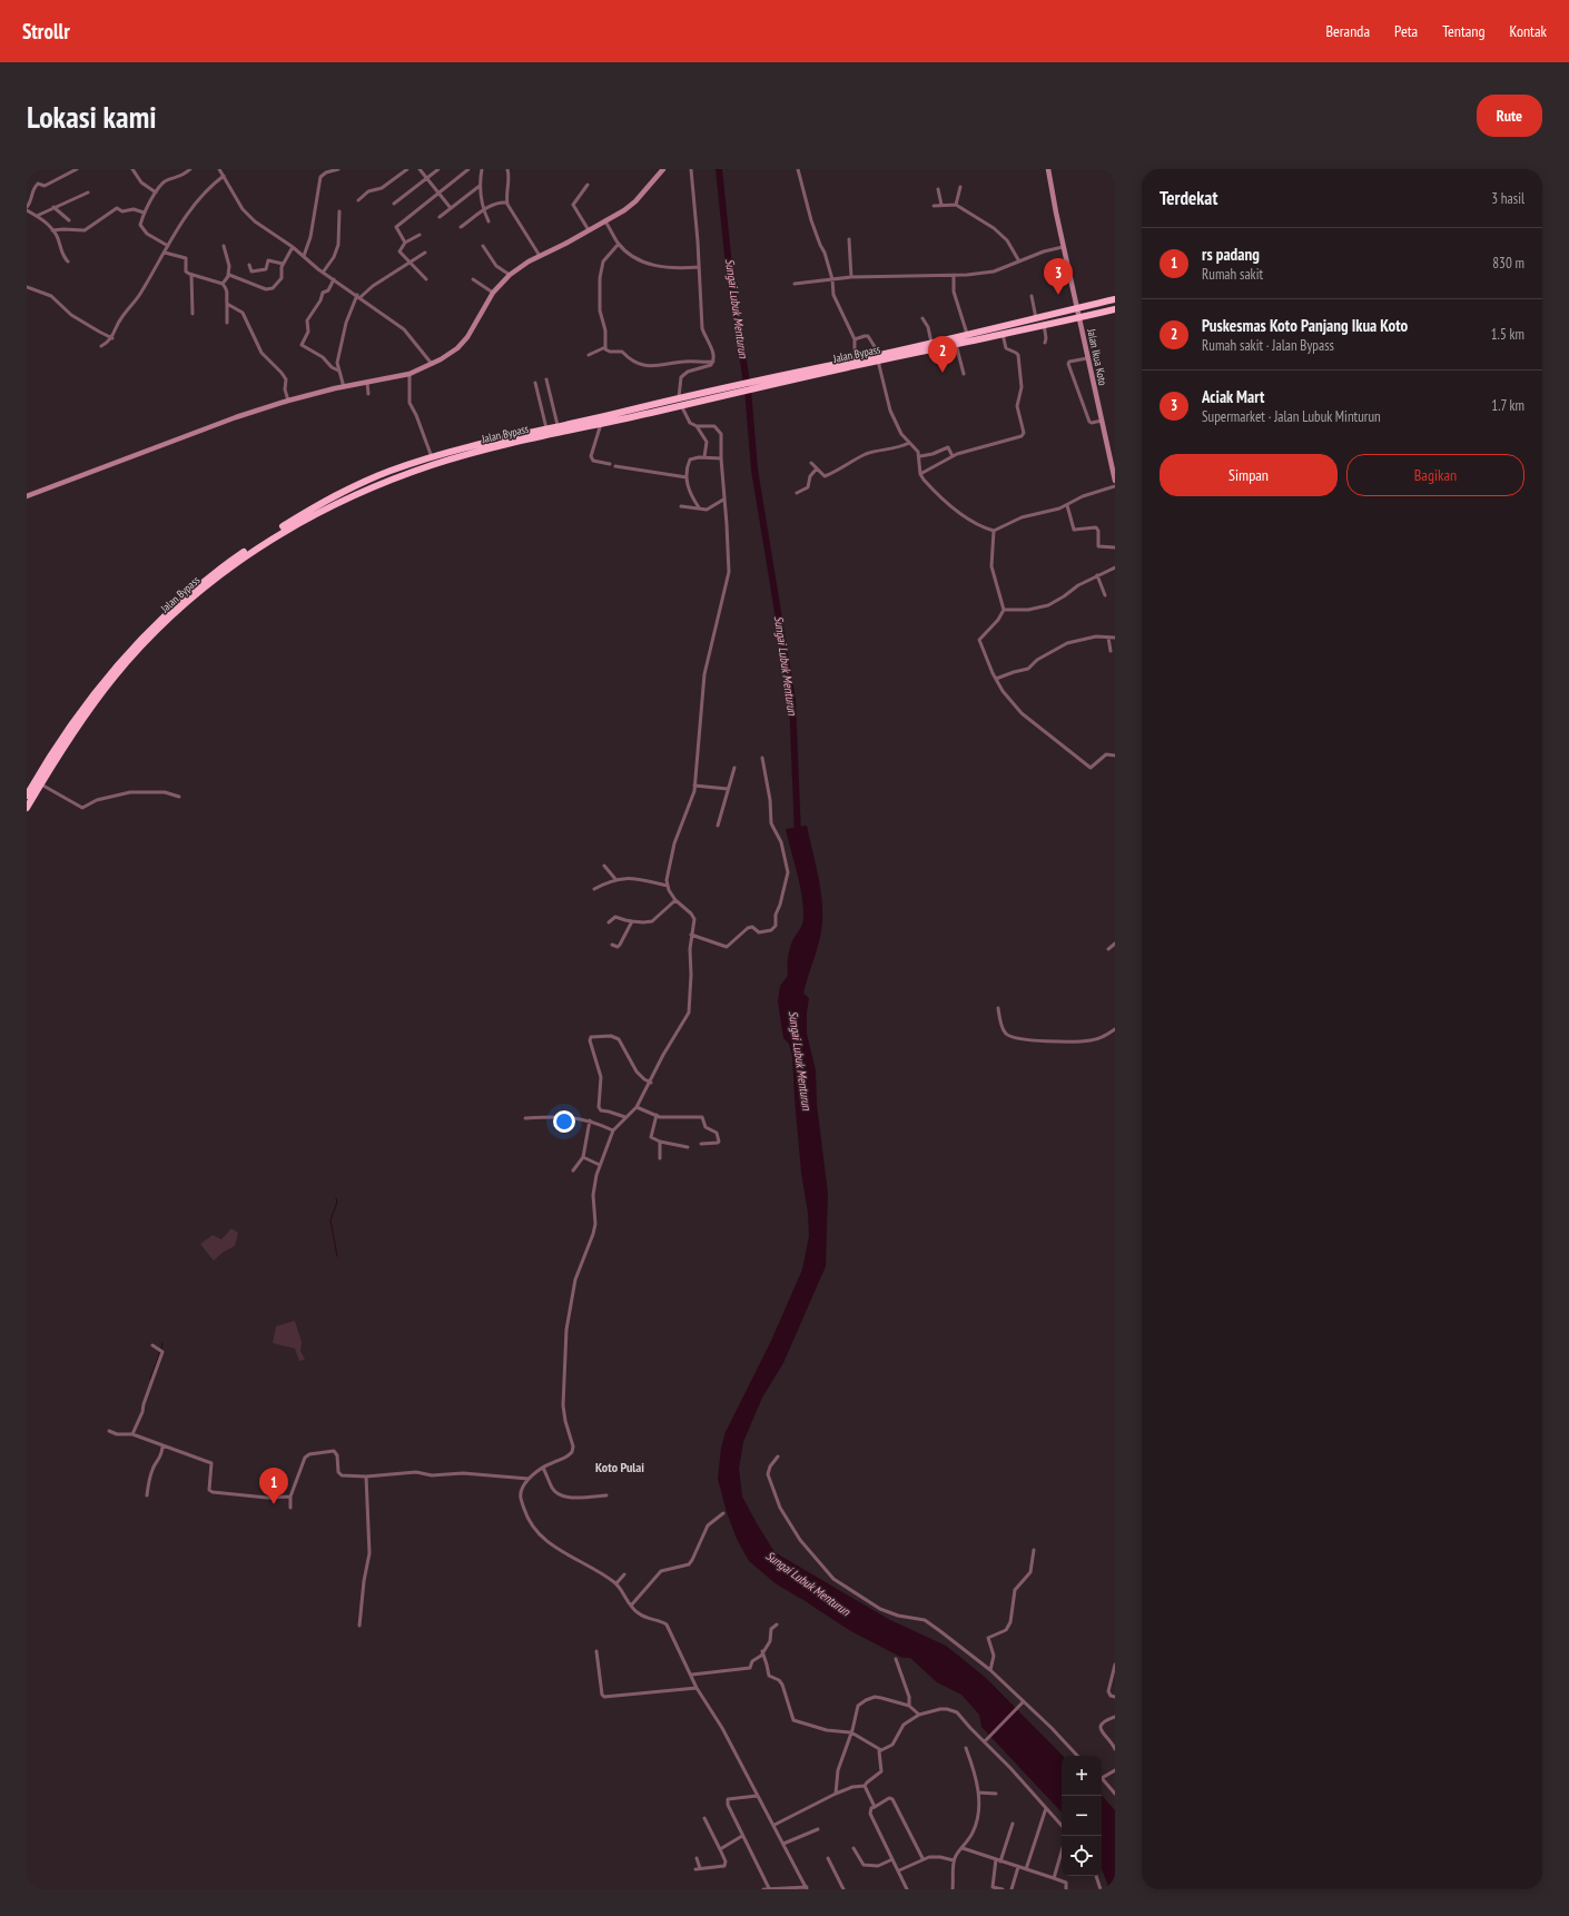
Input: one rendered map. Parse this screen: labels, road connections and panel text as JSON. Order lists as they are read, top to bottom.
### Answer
{
  "streets": {
    "highway": ["Jalan Bypass"],
    "street": ["Jalan Ikua Koto"]
  },
  "crossings": [
    ["Jalan Bypass", "Jalan Ikua Koto"]
  ],
  "districts": ["Koto Pulai"],
  "water": ["Sungai Lubuk Menturun"],
  "page": {
    "header": "Strollr",
    "nav": [
      "Beranda",
      "Peta",
      "Tentang",
      "Kontak"
    ],
    "buttons": [
      "Rute",
      ["Simpan", "Bagikan"]
    ],
    "title": "Lokasi kami",
    "heading": ["Terdekat", "3 hasil"],
    "list": [
      {
        "mark": "1",
        "name": "rs padang",
        "note": "Rumah sakit",
        "value": "830 m"
      },
      {
        "mark": "2",
        "name": "Puskesmas Koto Panjang Ikua Koto",
        "note": "Rumah sakit · Jalan Bypass",
        "value": "1.5 km"
      },
      {
        "mark": "3",
        "name": "Aciak Mart",
        "note": "Supermarket · Jalan Lubuk Minturun",
        "value": "1.7 km"
      }
    ],
    "pins": ["3", "2", "1"],
    "map_buttons": ["+", "−"]
  }
}
